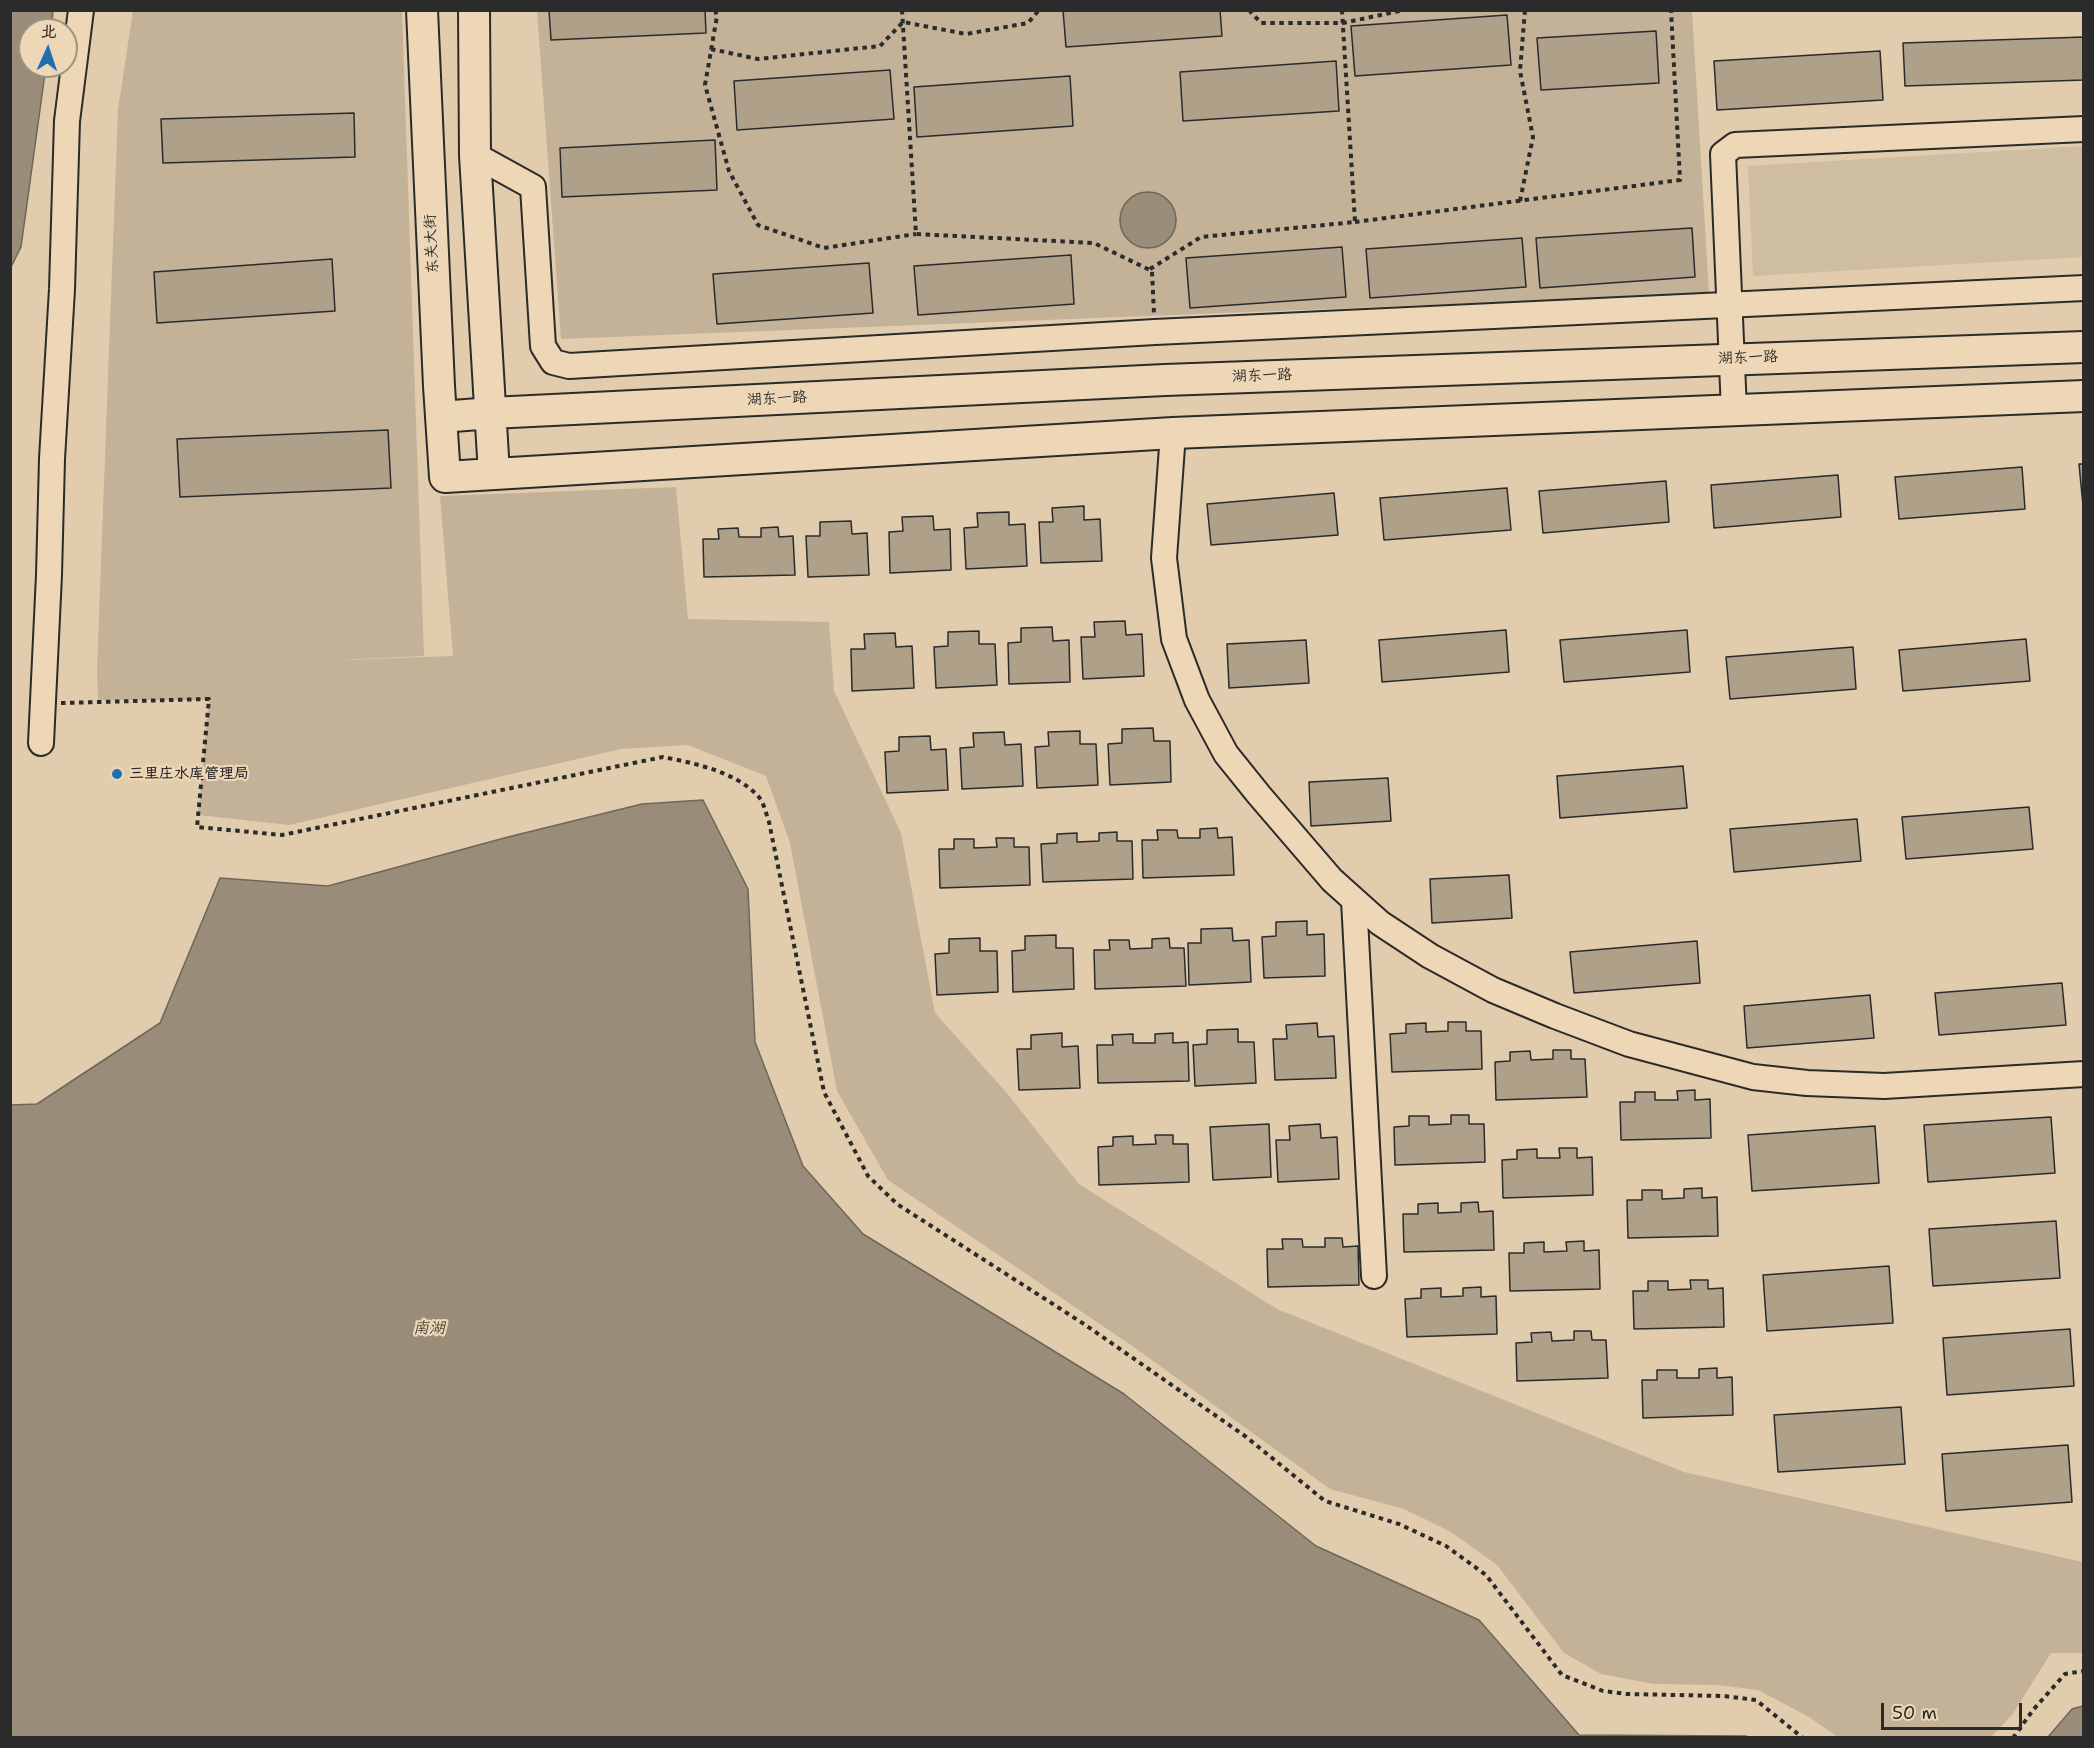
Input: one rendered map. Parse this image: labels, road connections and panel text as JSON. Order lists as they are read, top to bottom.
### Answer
{
  "streets": {
    "main road": ["东关大街", "湖东一路"]
  },
  "crossings": [
    ["东关大街", "湖东一路"]
  ],
  "water": ["南湖"],
  "places": ["三里庄水库管理局"],
  "scale_bar": "50 m",
  "north": "top"
}
